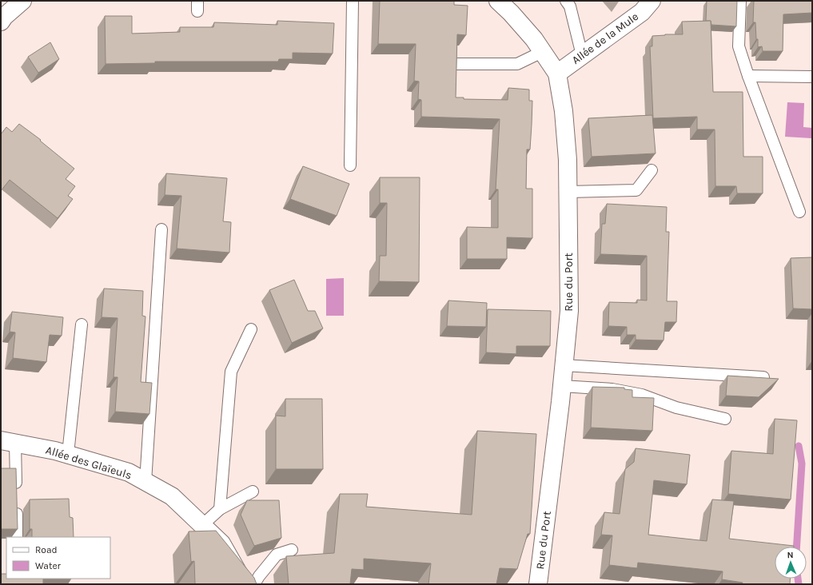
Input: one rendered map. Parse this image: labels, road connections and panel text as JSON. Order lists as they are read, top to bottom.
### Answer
{
  "streets": {
    "street": ["Allée de la Mule", "Rue du Port", "Allée des Glaïeuls"]
  },
  "crossings": [
    ["Allée de la Mule", "Rue du Port"]
  ],
  "legend": ["Road", "Water"],
  "north": "top"
}
